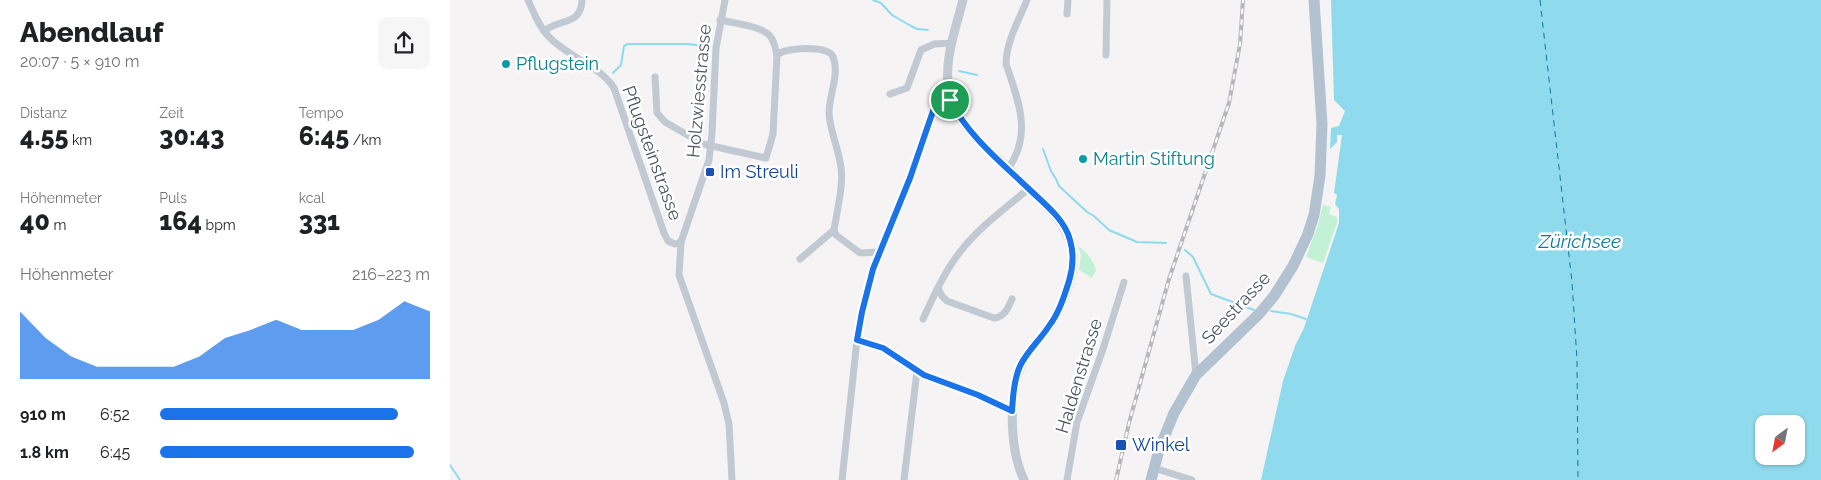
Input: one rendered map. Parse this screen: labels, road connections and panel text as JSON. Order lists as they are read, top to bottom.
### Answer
{
  "streets": {
    "main road": ["Seestrasse"],
    "street": ["Holzwiesstrasse", "Pflugsteinstrasse", "Haldenstrasse"]
  },
  "crossings": [
    ["Holzwiesstrasse", "Pflugsteinstrasse"]
  ],
  "water": ["Zürichsee"],
  "places": {
    "other": ["Pflugstein", "Martin Stiftung"],
    "transit": ["Im Streuli", "Winkel"]
  },
  "north": "bottom left",
  "page": {
    "heading": ["Abendlauf", "20:07 · 5 × 910 m"],
    "stats": [
      ["Distanz", "4.55 km"],
      ["Zeit", "30:43"],
      ["Tempo", "6:45 /km"],
      ["Höhenmeter", "40 m"],
      ["Puls", "164 bpm"],
      ["kcal", "331"]
    ],
    "chart": ["Höhenmeter", "216–223 m"],
    "list": [
      {
        "name": "910 m",
        "note": "6:52"
      },
      {
        "name": "1.8 km",
        "note": "6:45"
      }
    ]
  }
}
